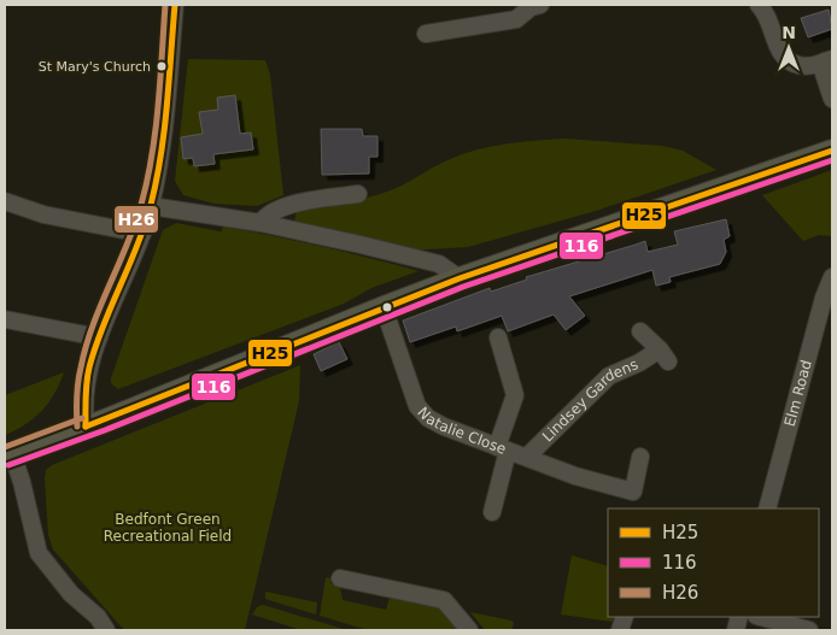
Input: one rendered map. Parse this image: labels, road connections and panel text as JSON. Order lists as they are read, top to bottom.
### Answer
{
  "streets": {
    "street": ["Elm Road", "Lindsey Gardens", "Natalie Close"]
  },
  "crossings": [
    ["Lindsey Gardens", "Natalie Close"]
  ],
  "parks": ["Bedfont Green Recreational Field"],
  "places": ["St Mary's Church"],
  "lines": ["transit line H25", "transit line H26", "transit line 116"],
  "legend": ["H25", "116", "H26"],
  "north": "top"
}
